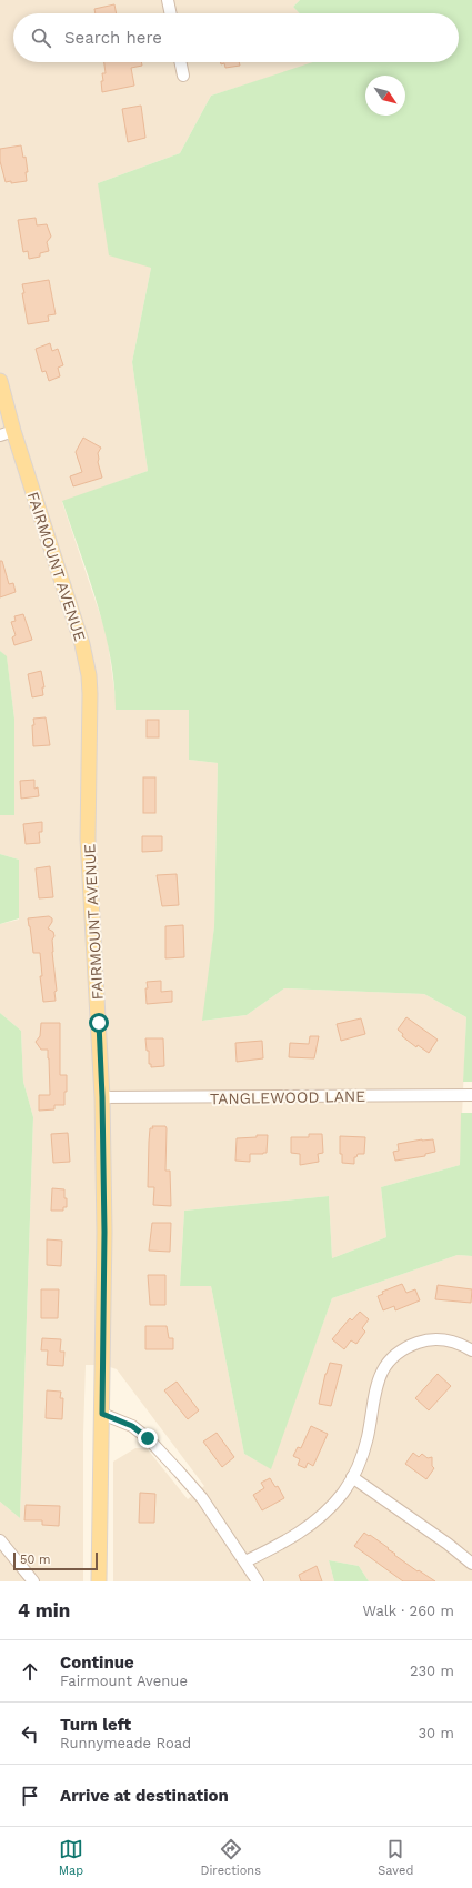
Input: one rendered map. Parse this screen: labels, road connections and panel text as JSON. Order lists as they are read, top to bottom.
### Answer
{
  "streets": {
    "main road": ["FAIRMOUNT AVENUE"],
    "street": ["TANGLEWOOD LANE"]
  },
  "crossings": [
    ["FAIRMOUNT AVENUE", "TANGLEWOOD LANE"]
  ],
  "scale_bar": "50 m",
  "north": "bottom right",
  "page": {
    "search": "Search here",
    "scale": "50 m",
    "heading": ["4 min", "Walk · 260 m"],
    "list": [
      ["Continue", "Fairmount Avenue", "230 m"],
      ["Turn left", "Runnymeade Road", "30 m"],
      "Arrive at destination"
    ],
    "nav": ["Map", "Directions", "Saved"]
  }
}
